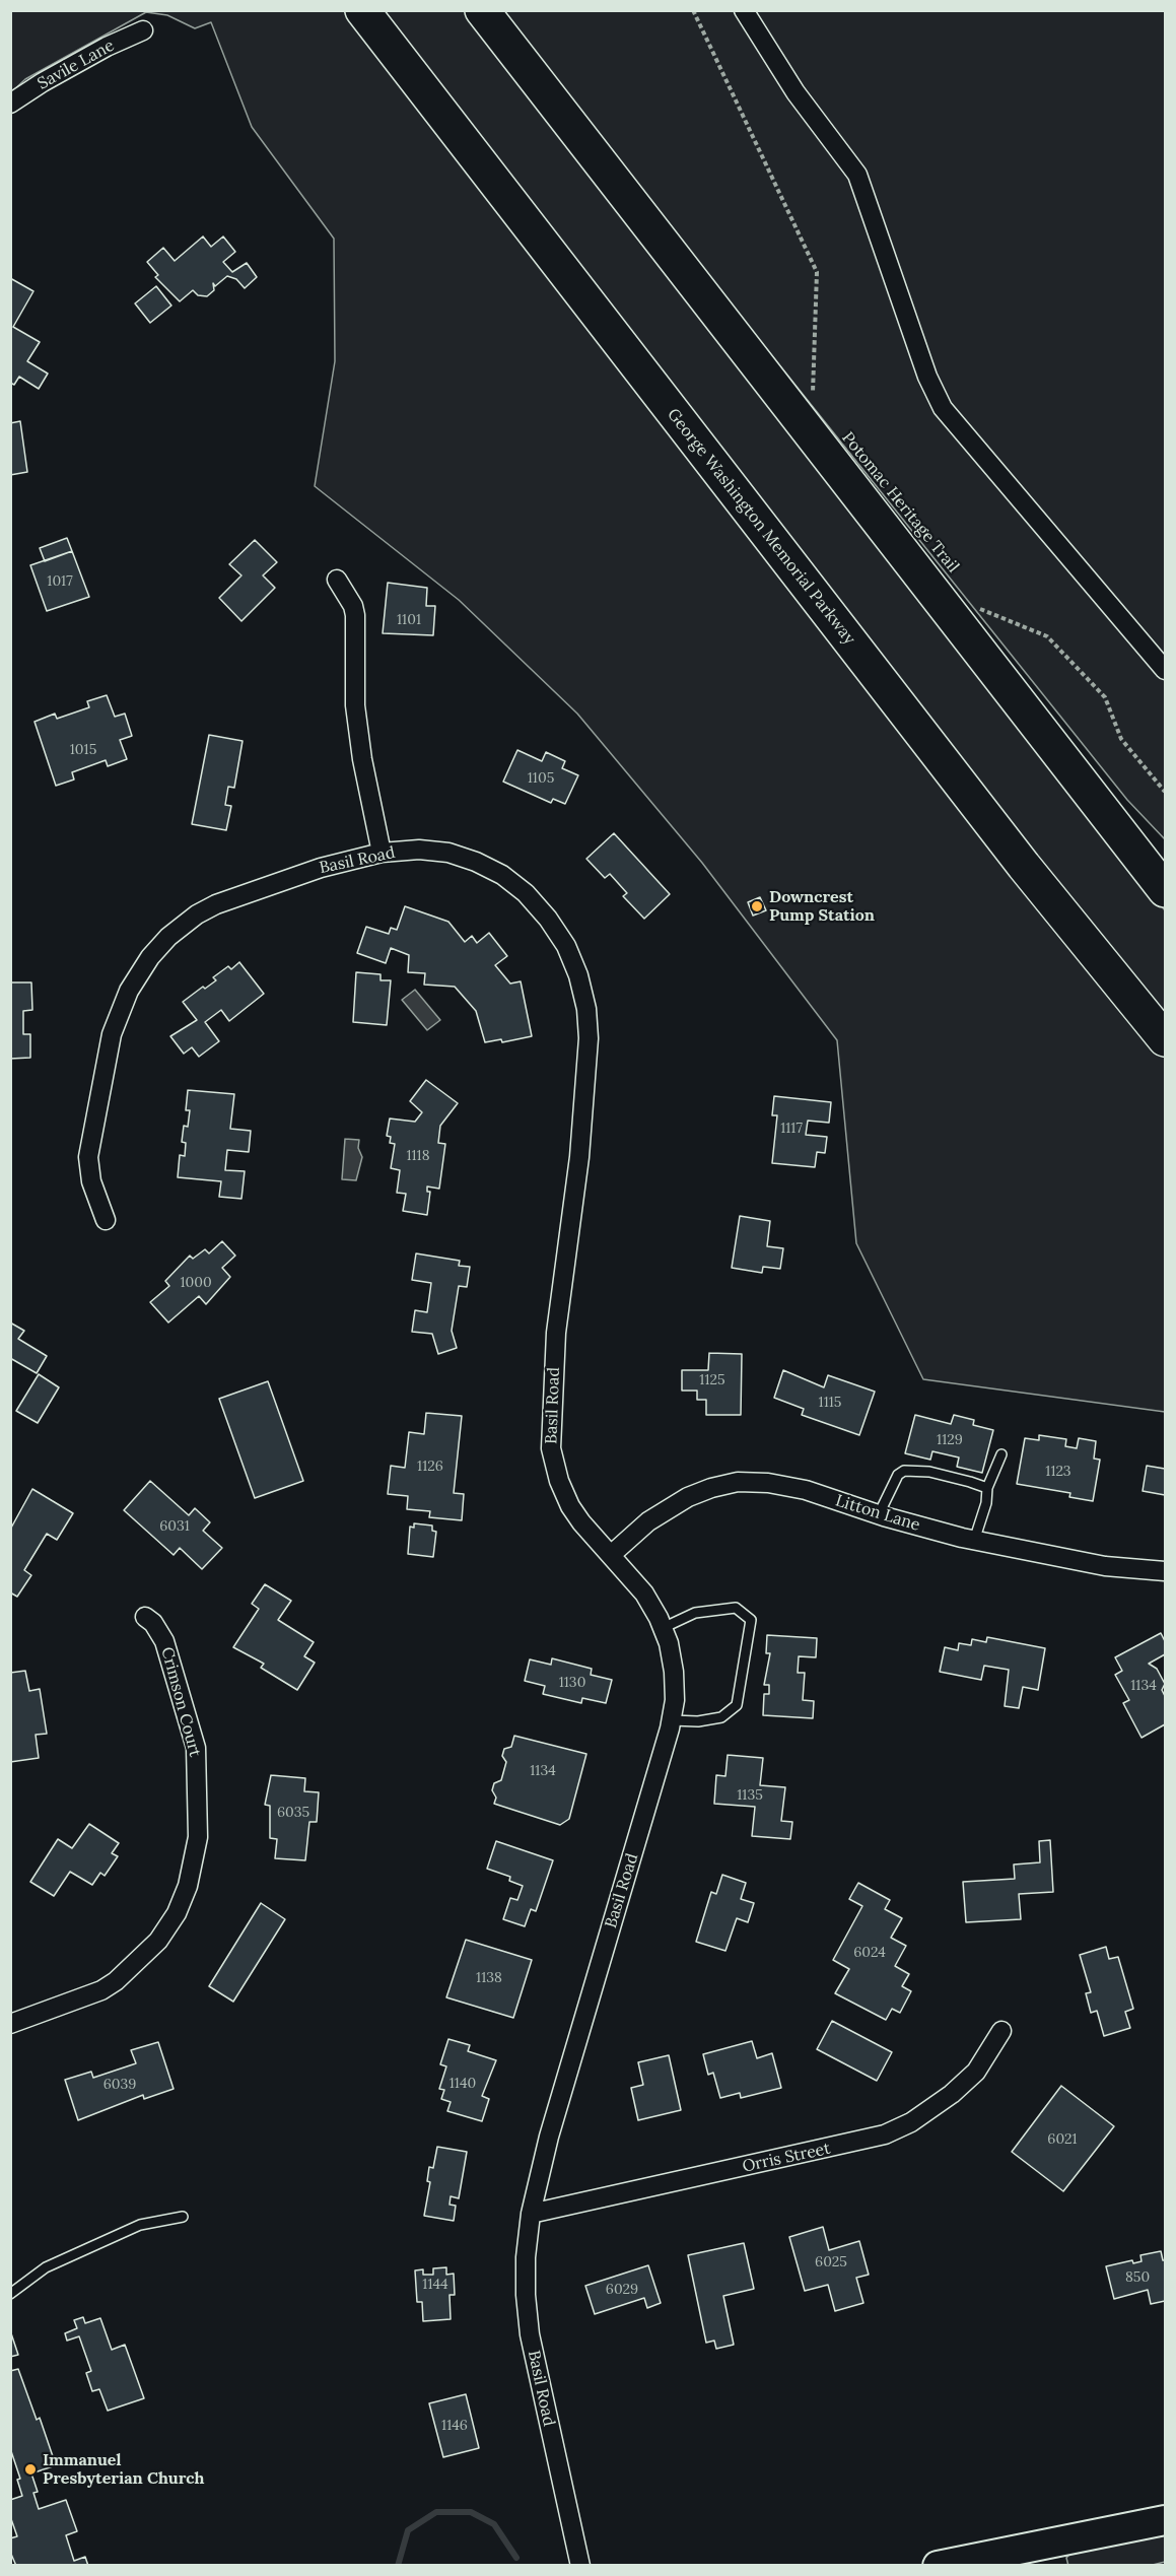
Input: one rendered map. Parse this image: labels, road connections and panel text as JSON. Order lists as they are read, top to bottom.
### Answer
{
  "streets": {
    "highway": ["George Washington Memorial Parkway"],
    "street": [
      "Savile Lane",
      "Basil Road",
      "Litton Lane",
      "Crimson Court",
      "Orris Street"
    ]
  },
  "crossings": [
    ["Basil Road", "Litton Lane"],
    ["Basil Road", "Orris Street"]
  ],
  "places": ["Downcrest Pump Station", "Immanuel Presbyterian Church"],
  "house_numbers": [
    "1017",
    "1101",
    "1015",
    "1105",
    "1117",
    "1118",
    "1000",
    "1125",
    "1115",
    "1129",
    "1126",
    "1123",
    "6031",
    "1130",
    "1134",
    "1134",
    "1135",
    "6035",
    "6024",
    "1138",
    "1140",
    "6039",
    "6021",
    "6025",
    "850",
    "1144",
    "6029",
    "1146"
  ]
}
